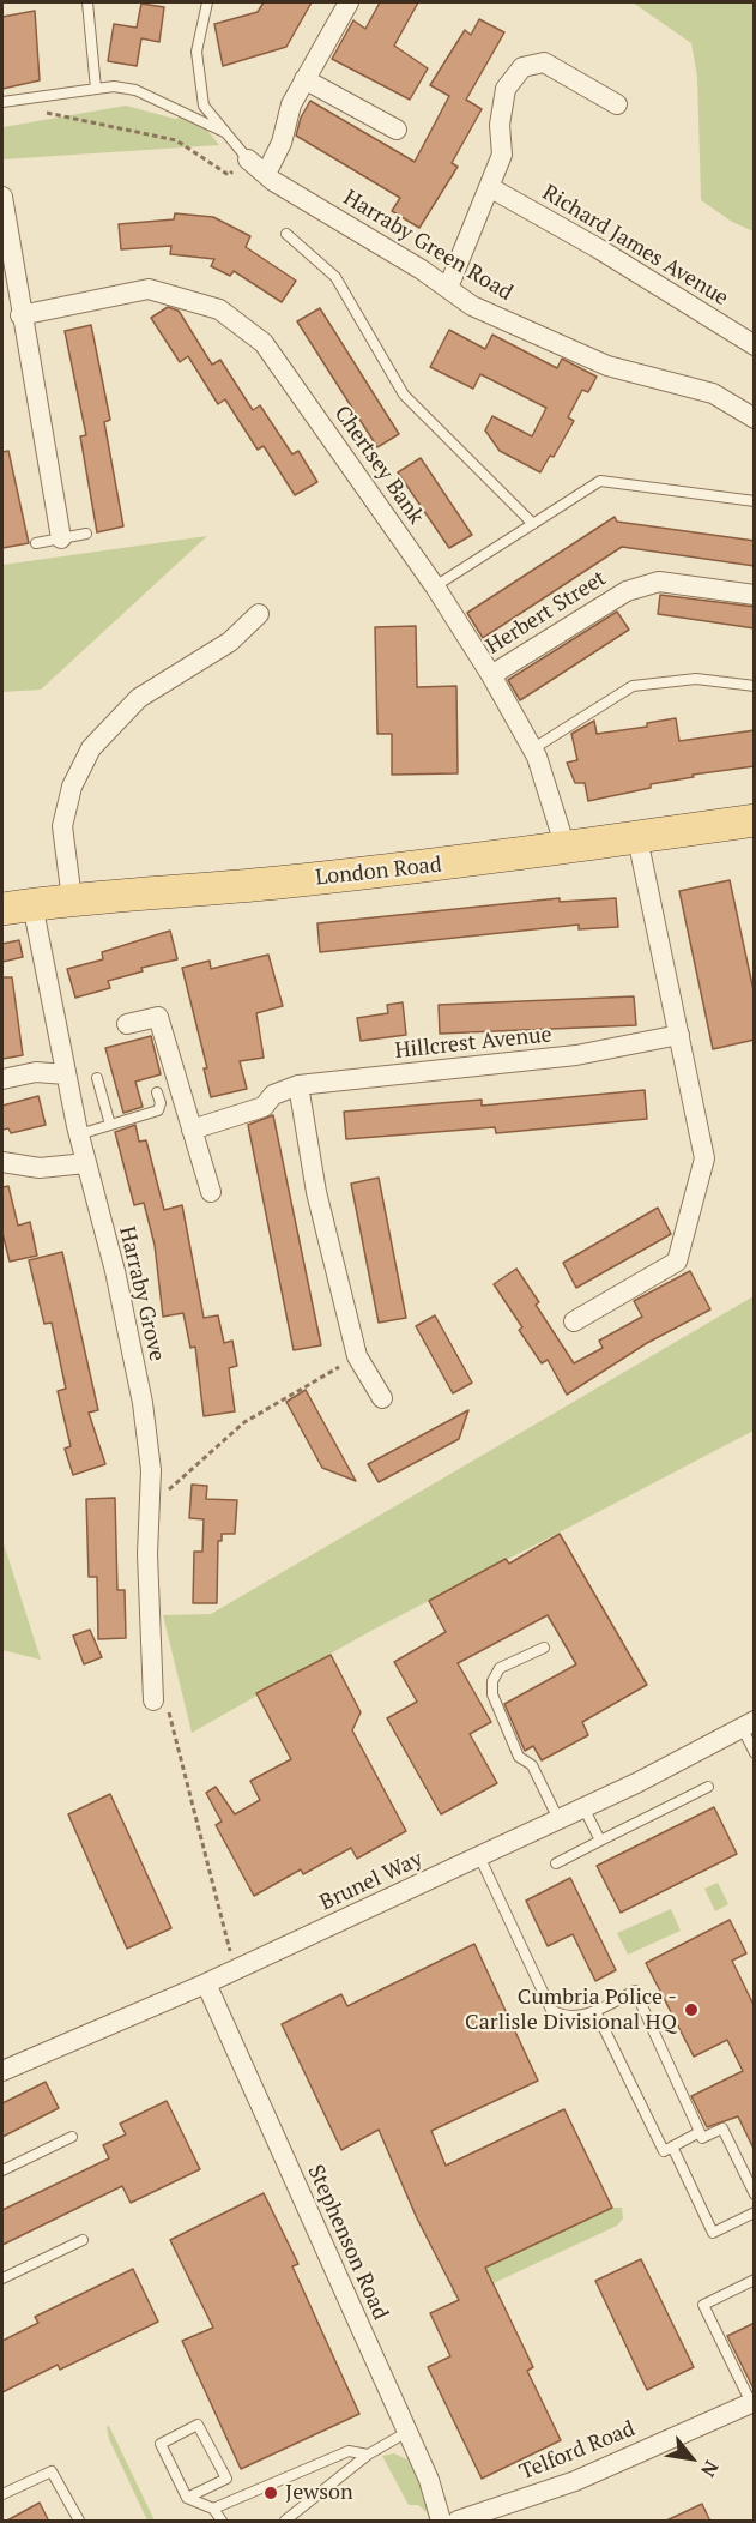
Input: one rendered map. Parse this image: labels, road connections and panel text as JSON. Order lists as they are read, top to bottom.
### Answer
{
  "streets": {
    "main road": ["London Road"],
    "street": [
      "Harraby Green Road",
      "Richard James Avenue",
      "Chertsey Bank",
      "Herbert Street",
      "Hillcrest Avenue",
      "Harraby Grove",
      "Brunel Way",
      "Stephenson Road",
      "Telford Road"
    ]
  },
  "crossings": [
    ["Chertsey Bank", "Herbert Street"],
    ["Chertsey Bank", "London Road"],
    ["London Road", "Harraby Grove"],
    ["Brunel Way", "Stephenson Road"]
  ],
  "places": ["Cumbria Police - Carlisle Divisional HQ", "Jewson"],
  "north": "bottom right"
}
